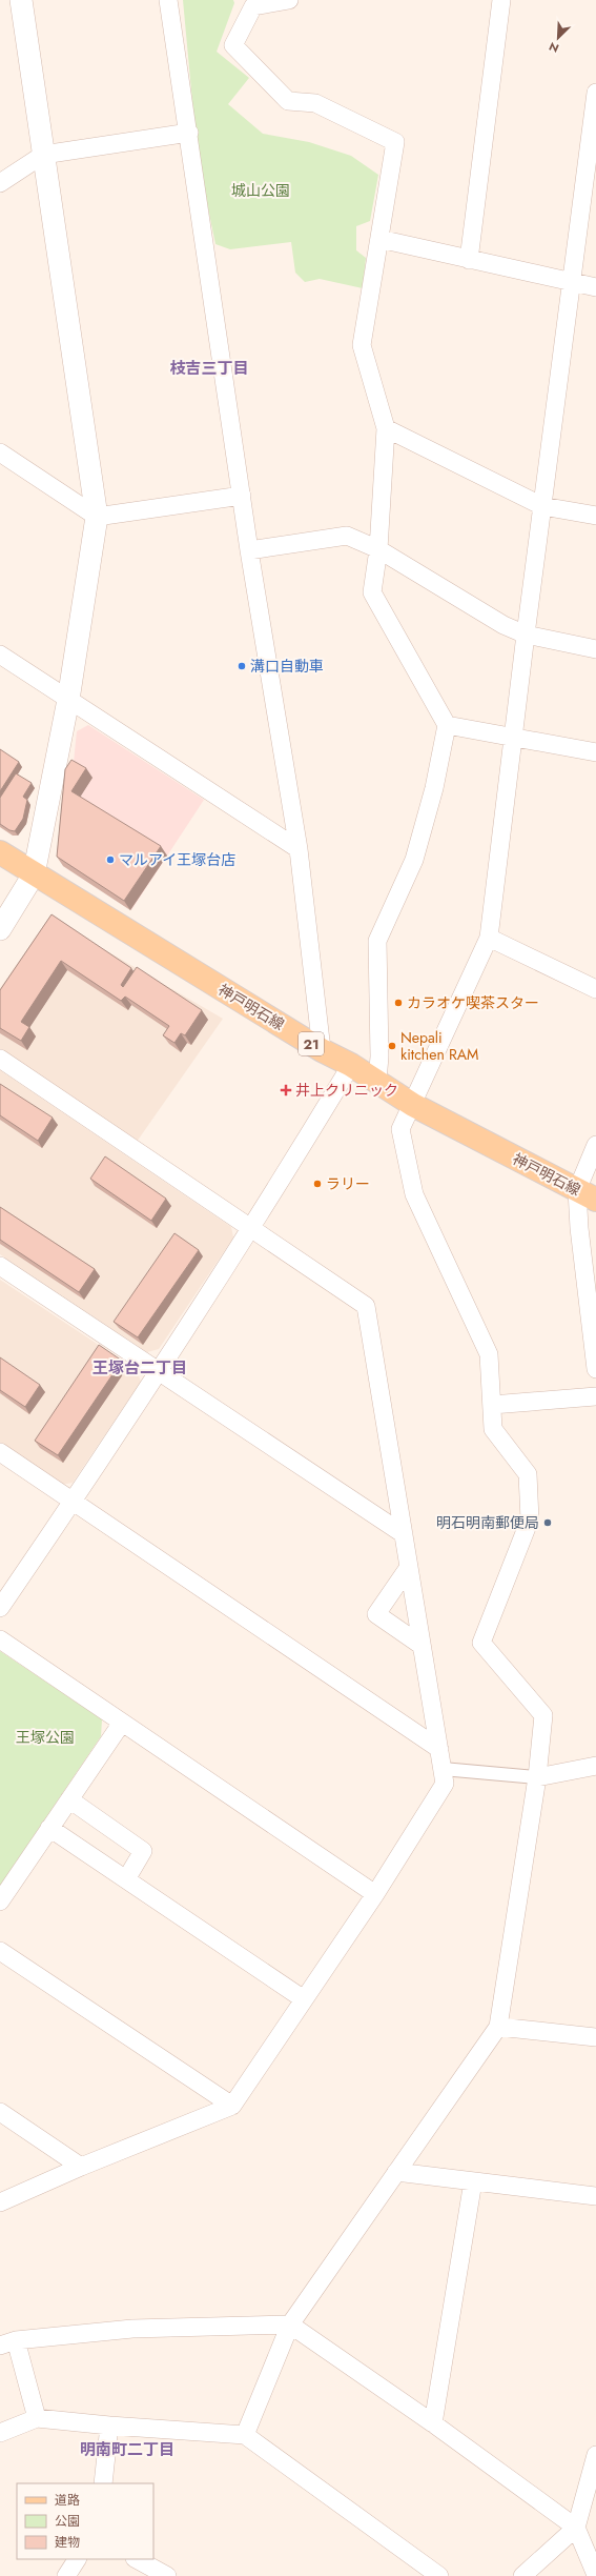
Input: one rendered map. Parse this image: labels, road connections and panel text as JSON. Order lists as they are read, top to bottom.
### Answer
{
  "streets": {
    "main road": ["神戸明石線", "21"]
  },
  "districts": ["枝吉三丁目", "王塚台二丁目", "明南町二丁目"],
  "parks": ["城山公園", "王塚公園"],
  "places": {
    "other": [
      "溝口自動車",
      "マルアイ王塚台店",
      "カラオケ喫茶スター",
      "Nepali kitchen RAM",
      "ラリー",
      "明石明南郵便局"
    ],
    "health": ["井上クリニック"]
  },
  "legend": ["道路", "公園", "建物"],
  "north": "bottom left"
}
